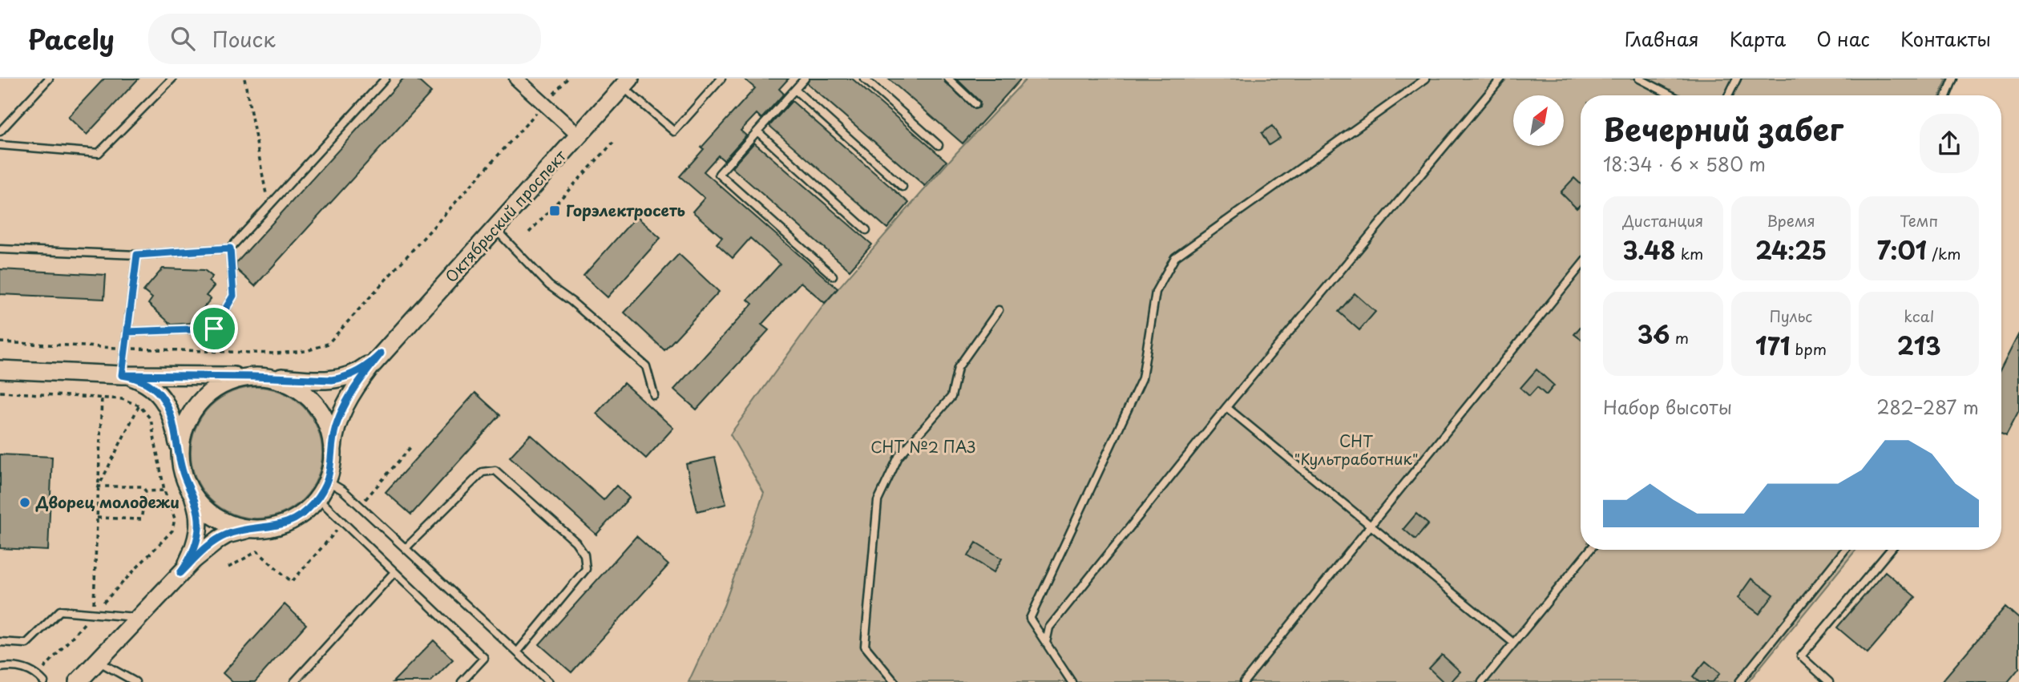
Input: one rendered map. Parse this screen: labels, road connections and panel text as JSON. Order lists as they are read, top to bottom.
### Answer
{
  "streets": {
    "main road": ["Октябрьский проспект"]
  },
  "parks": ["СНТ \"Культработник\"", "СНТ №2 ПАЗ"],
  "places": {
    "transit": ["Горэлектросеть"],
    "other": ["Дворец молодежи"]
  },
  "north": "top right",
  "page": {
    "header": "Pacely",
    "search": "Поиск",
    "nav": [
      "Главная",
      "Карта",
      "О нас",
      "Контакты"
    ],
    "heading": ["Вечерний забег", "18:34 · 6 × 580 m"],
    "stats": [
      ["Дистанция", "3.48 km"],
      ["Время", "24:25"],
      ["Темп", "7:01 /km"],
      ["36 m"],
      ["Пульс", "171 bpm"],
      ["kcal", "213"]
    ],
    "chart": ["Набор высоты", "282–287 m"]
  }
}
